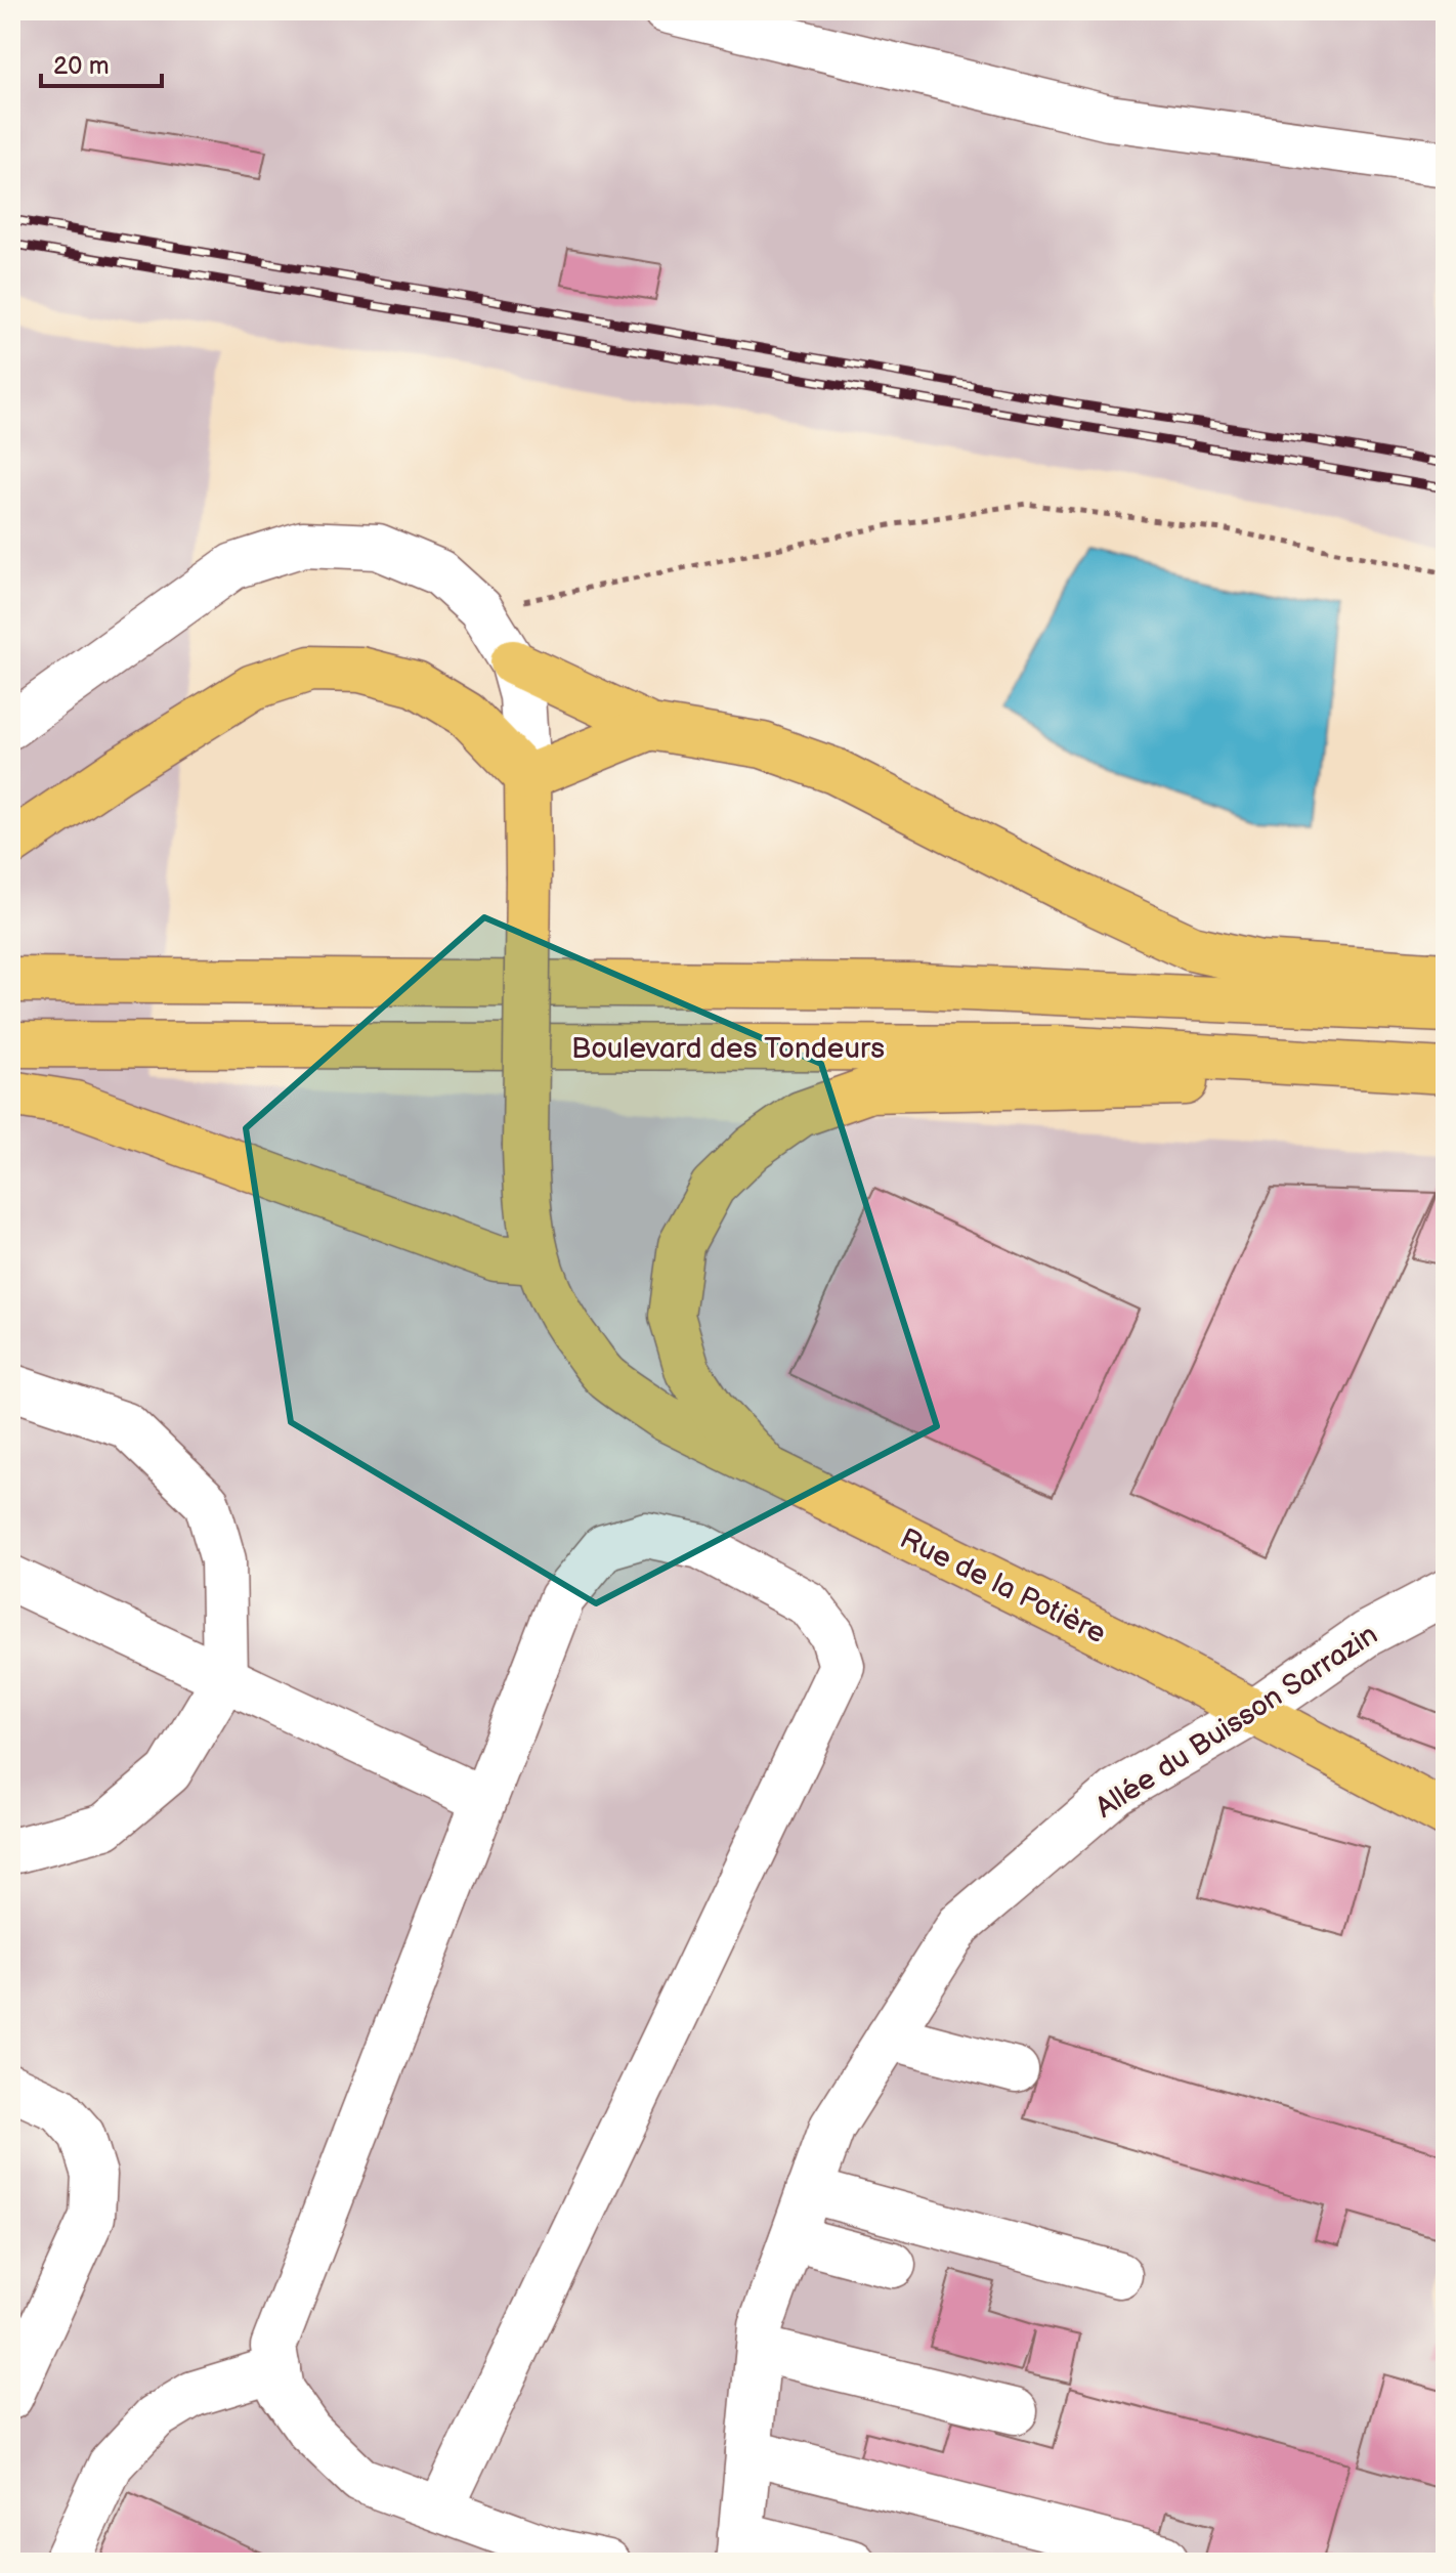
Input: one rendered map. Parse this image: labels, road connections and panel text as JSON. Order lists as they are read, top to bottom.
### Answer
{
  "streets": {
    "main road": ["Boulevard des Tondeurs", "Rue de la Potière"],
    "street": ["Allée du Buisson Sarrazin"]
  },
  "crossings": [
    ["Rue de la Potière", "Allée du Buisson Sarrazin"]
  ],
  "scale_bar": "20 m"
}
